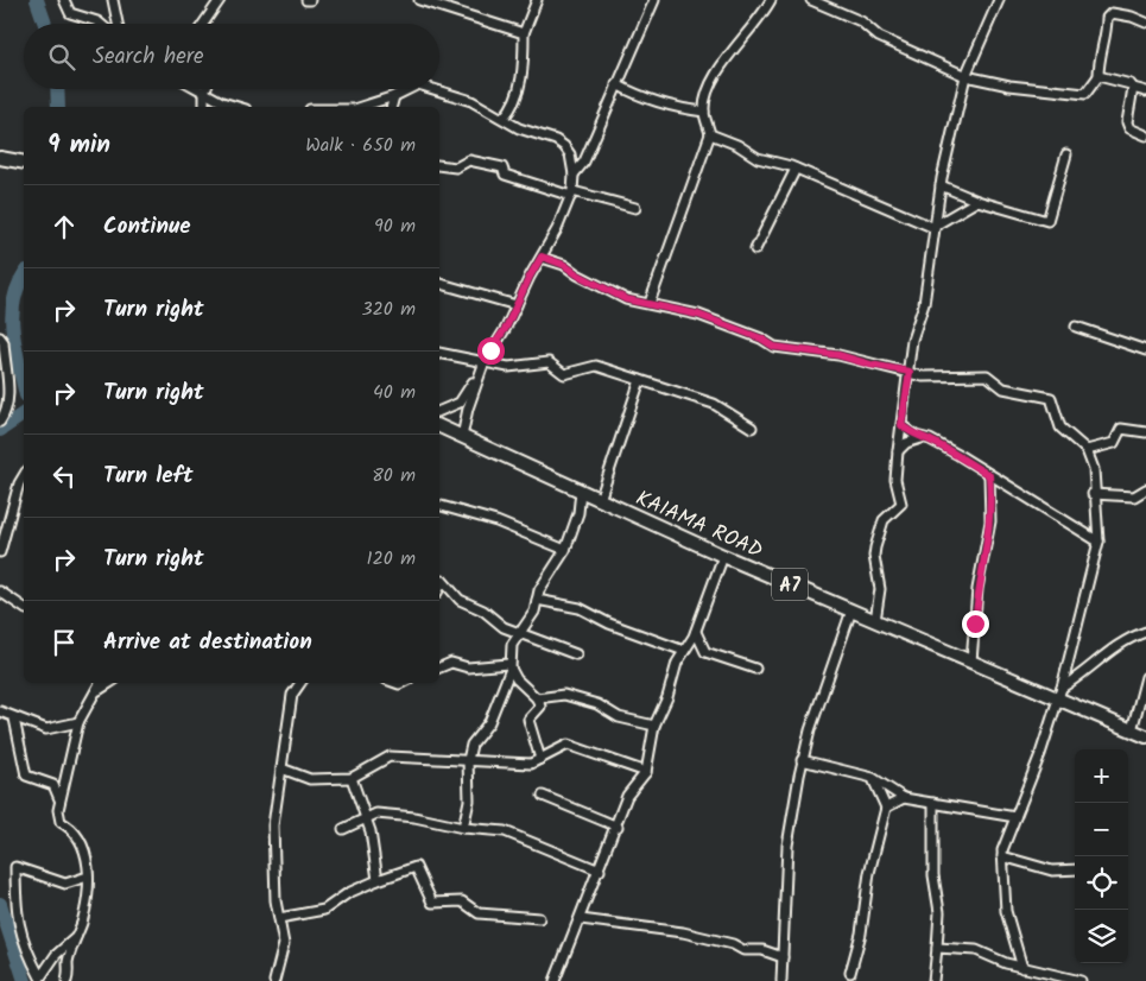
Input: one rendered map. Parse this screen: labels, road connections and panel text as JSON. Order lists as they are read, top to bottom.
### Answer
{
  "streets": {
    "highway": ["KAIAMA ROAD", "A7"]
  },
  "page": {
    "search": "Search here",
    "heading": ["9 min", "Walk · 650 m"],
    "list": [
      ["Continue", "90 m"],
      ["Turn right", "320 m"],
      ["Turn right", "40 m"],
      ["Turn left", "80 m"],
      ["Turn right", "120 m"],
      "Arrive at destination"
    ],
    "map_buttons": ["+", "−"]
  }
}
